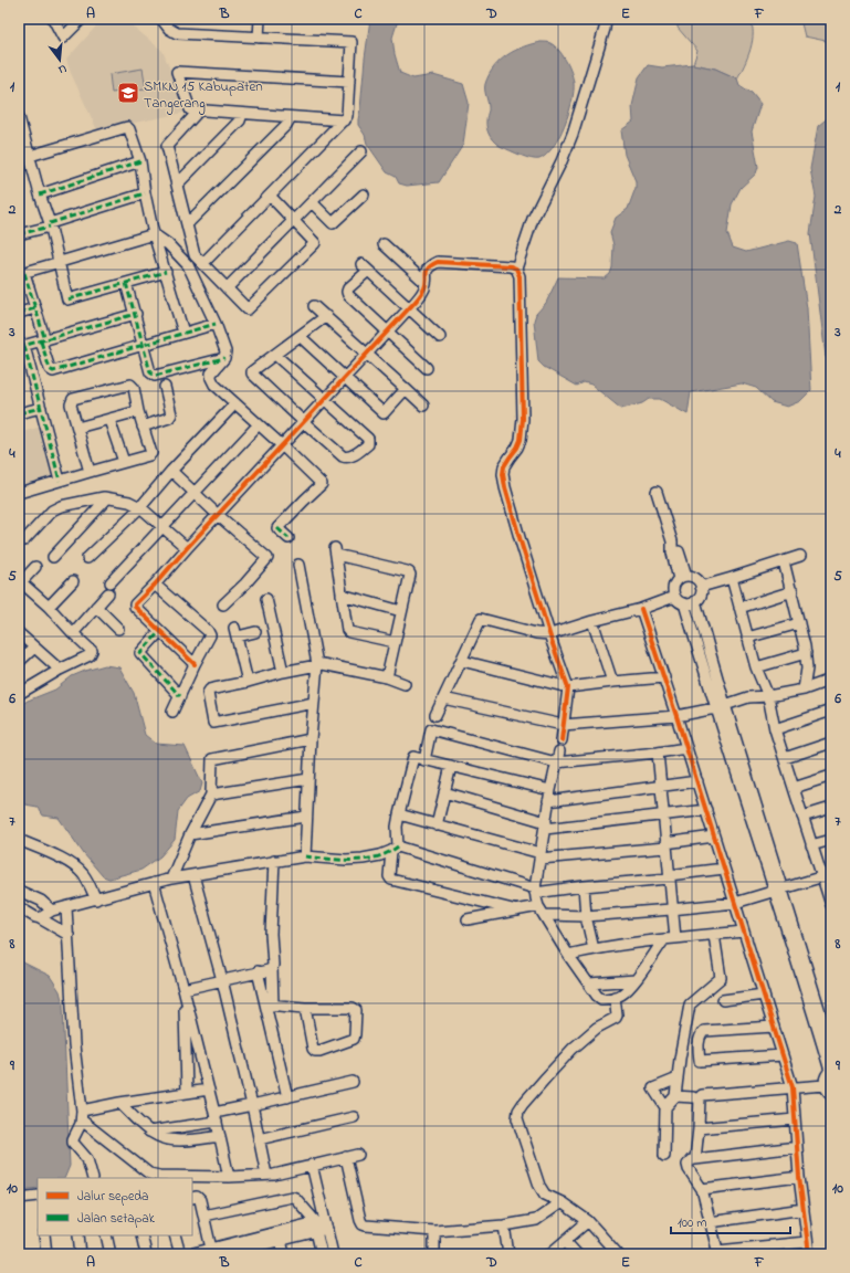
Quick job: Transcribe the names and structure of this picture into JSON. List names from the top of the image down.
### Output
{
  "places": {
    "school or university": ["SMKN 15 Kabupaten Tangerang"]
  },
  "legend": ["Jalur sepeda", "Jalan setapak"],
  "scale_bar": "100 m",
  "north": "bottom",
  "grid": {
    "columns": [
      "A",
      "B",
      "C",
      "D",
      "E",
      "F"
    ],
    "rows": [
      "1",
      "2",
      "3",
      "4",
      "5",
      "6",
      "7",
      "8",
      "9",
      "10"
    ]
  }
}
